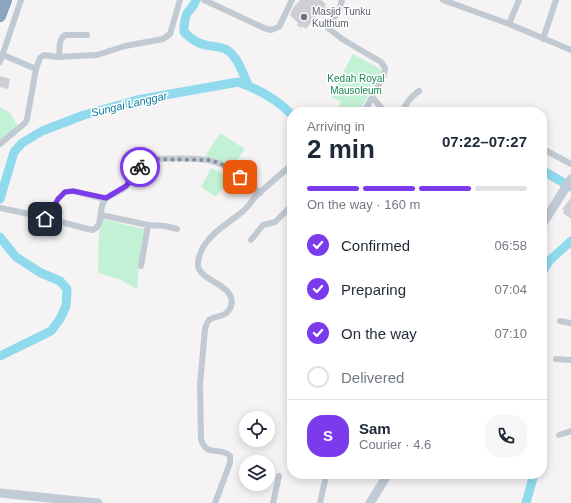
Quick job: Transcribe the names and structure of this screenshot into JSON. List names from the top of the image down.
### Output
{
  "water": ["Sungai Langgar"],
  "parks": ["Kedah Royal Mausoleum"],
  "places": ["Masjid Tunku Kulthum"],
  "page": {
    "heading": ["2 min", "Arriving in", "07:22–07:27"],
    "panel": ["Sam", "Courier · 4.6"],
    "bar": "On the way · 160 m",
    "list": [
      ["Confirmed", "06:58"],
      ["Preparing", "07:04"],
      ["On the way", "07:10"],
      "Delivered"
    ],
    "round": "S"
  }
}
